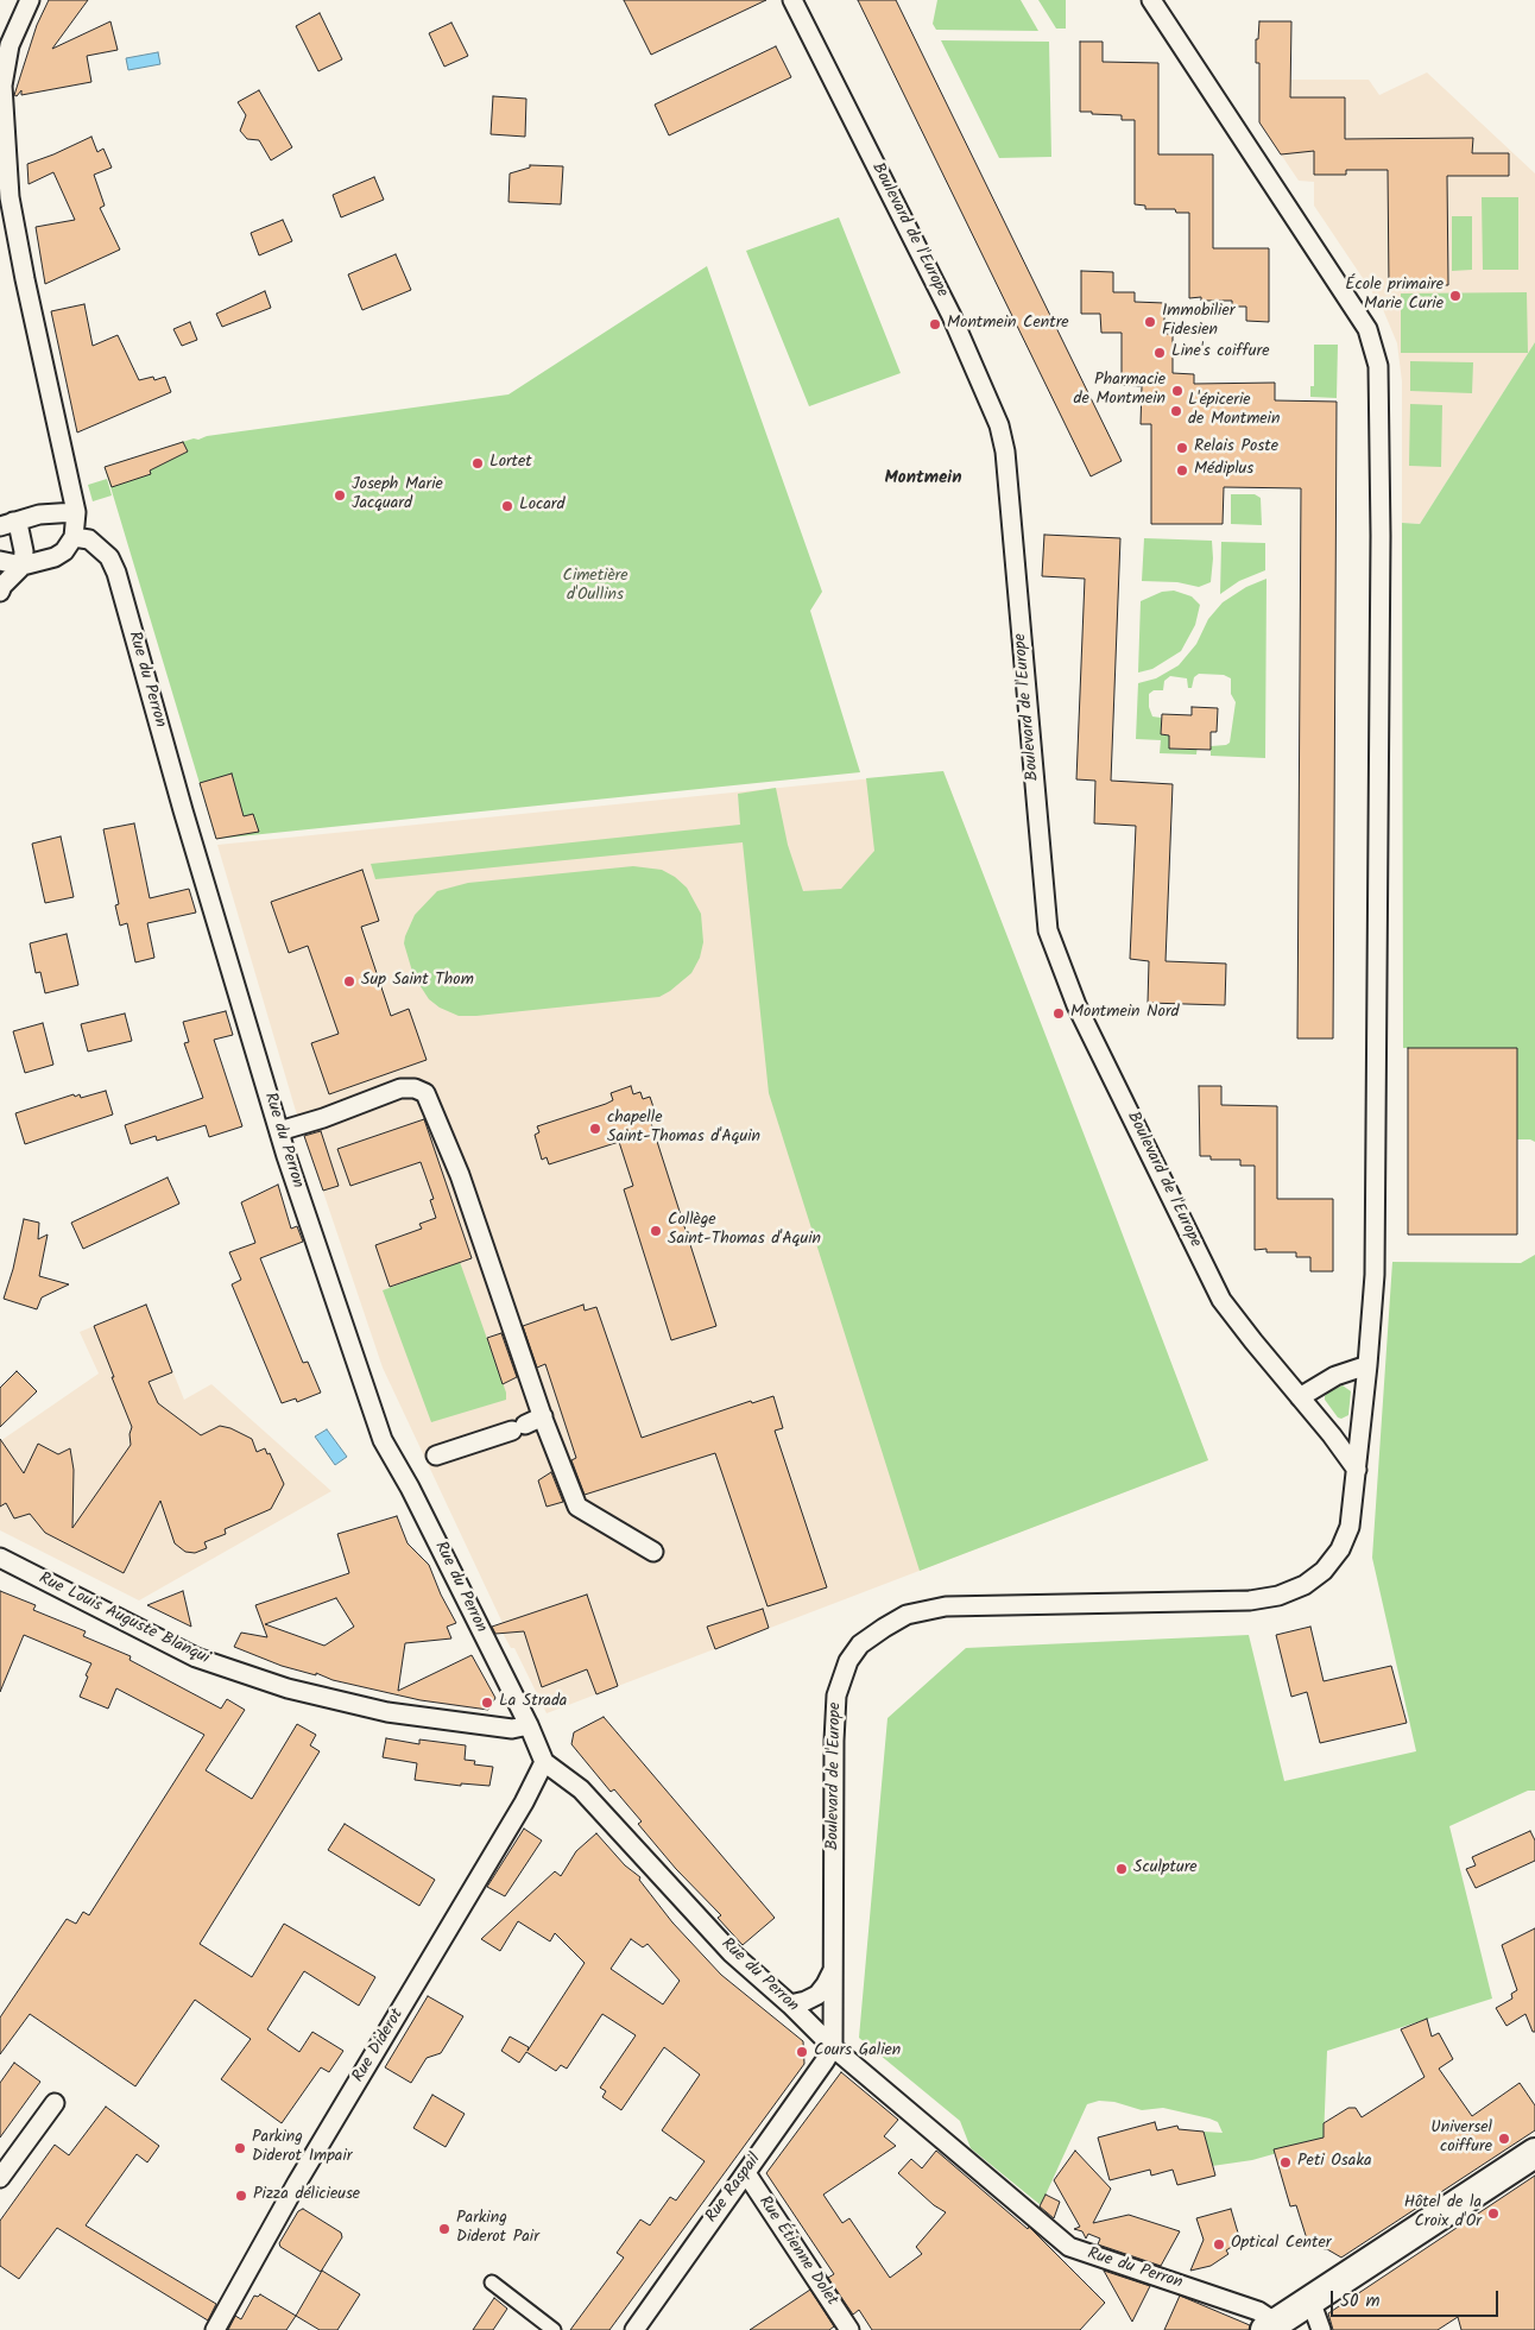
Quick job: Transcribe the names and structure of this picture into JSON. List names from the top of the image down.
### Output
{
  "streets": {
    "street": [
      "Boulevard de l'Europe",
      "Rue du Perron",
      "Rue Louis Auguste Blanqui",
      "Rue Diderot",
      "Rue Raspail",
      "Rue Étienne Dolet"
    ]
  },
  "crossings": [
    ["Boulevard de l'Europe", "Rue du Perron"],
    ["Boulevard de l'Europe", "Rue Raspail"],
    ["Rue du Perron", "Rue Louis Auguste Blanqui"],
    ["Rue du Perron", "Rue Diderot"],
    ["Rue du Perron", "Rue Raspail"],
    ["Rue Raspail", "Rue Étienne Dolet"]
  ],
  "districts": ["Montmein"],
  "parks": ["Cimetière d'Oullins"],
  "places": [
    "École primaire Marie Curie",
    "Immobilier Fidesien",
    "Montmein Centre",
    "Line's coiffure",
    "Pharmacie de Montmein",
    "L'épicerie de Montmein",
    "Relais Poste",
    "Lortet",
    "Médiplus",
    "Joseph Marie Jacquard",
    "Locard",
    "Sup Saint Thom",
    "Montmein Nord",
    "chapelle Saint-Thomas d'Aquin",
    "Collège Saint-Thomas d'Aquin",
    "La Strada",
    "Sculpture",
    "Cours Galien",
    "Universel coiffure",
    "Parking Diderot Impair",
    "Peti Osaka",
    "Pizza délicieuse",
    "Hôtel de la Croix d'Or",
    "Parking Diderot Pair",
    "Optical Center"
  ],
  "scale_bar": "50 m"
}
